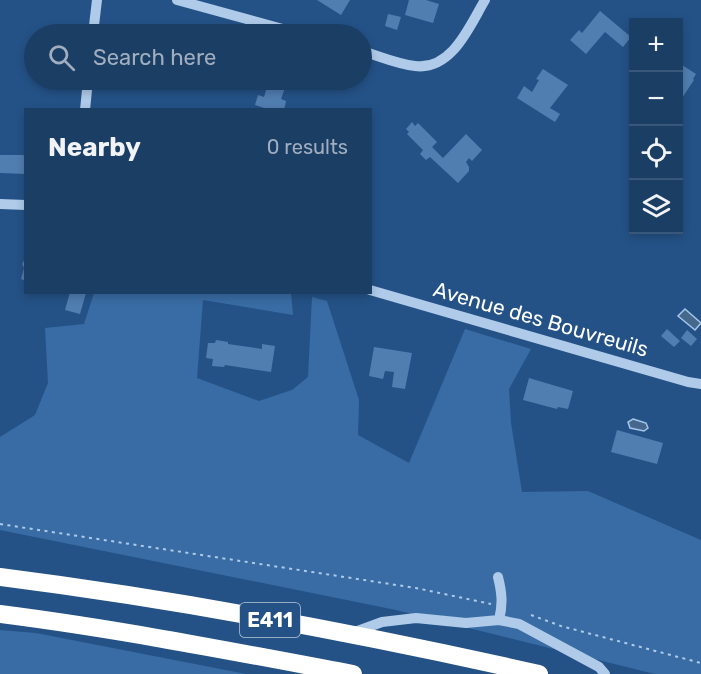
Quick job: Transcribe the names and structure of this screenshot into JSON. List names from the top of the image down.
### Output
{
  "streets": {
    "highway": ["E411"],
    "street": ["Avenue des Bouvreuils"]
  },
  "page": {
    "map_buttons": ["+", "−"],
    "search": "Search here",
    "heading": ["Nearby", "0 results"]
  }
}
